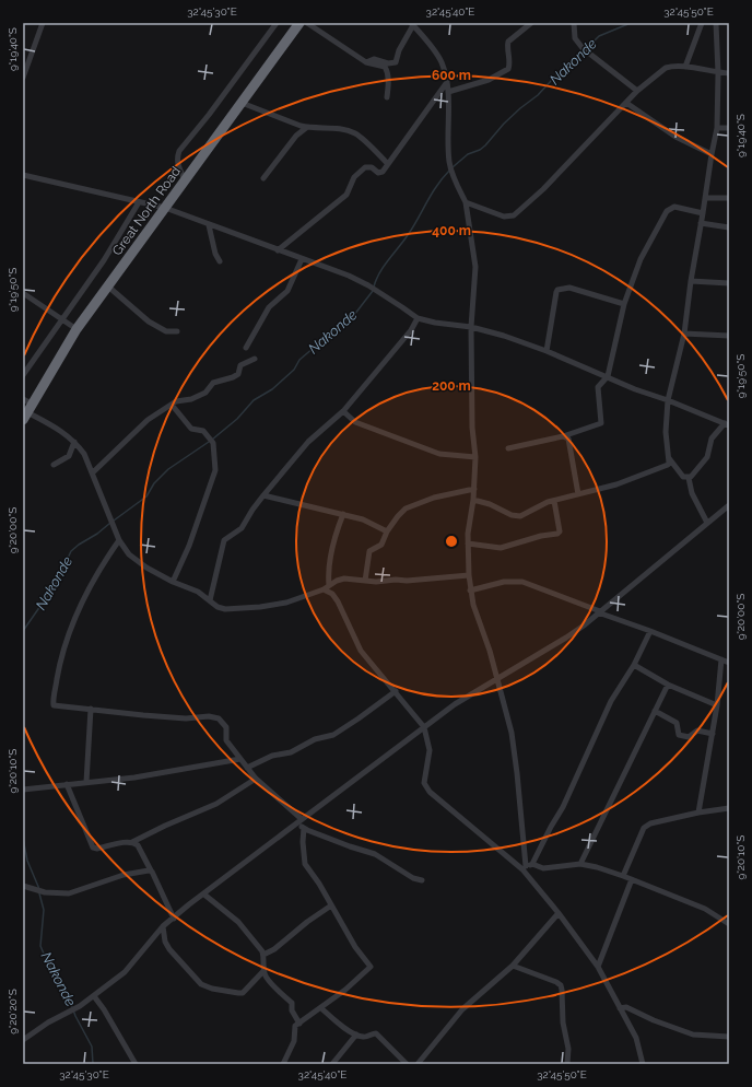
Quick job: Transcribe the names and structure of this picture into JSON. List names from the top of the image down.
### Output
{
  "streets": {
    "highway": ["Great North Road"]
  },
  "water": ["Nakonde"],
  "coordinates": [
    "32°45'30\"E",
    "32°45'40\"E",
    "32°45'50\"E",
    "9°19'40\"S",
    "9°19'50\"S",
    "9°20'00\"S",
    "9°20'10\"S",
    "9°20'20\"S"
  ],
  "rings": ["600 m", "400 m", "200 m"]
}
